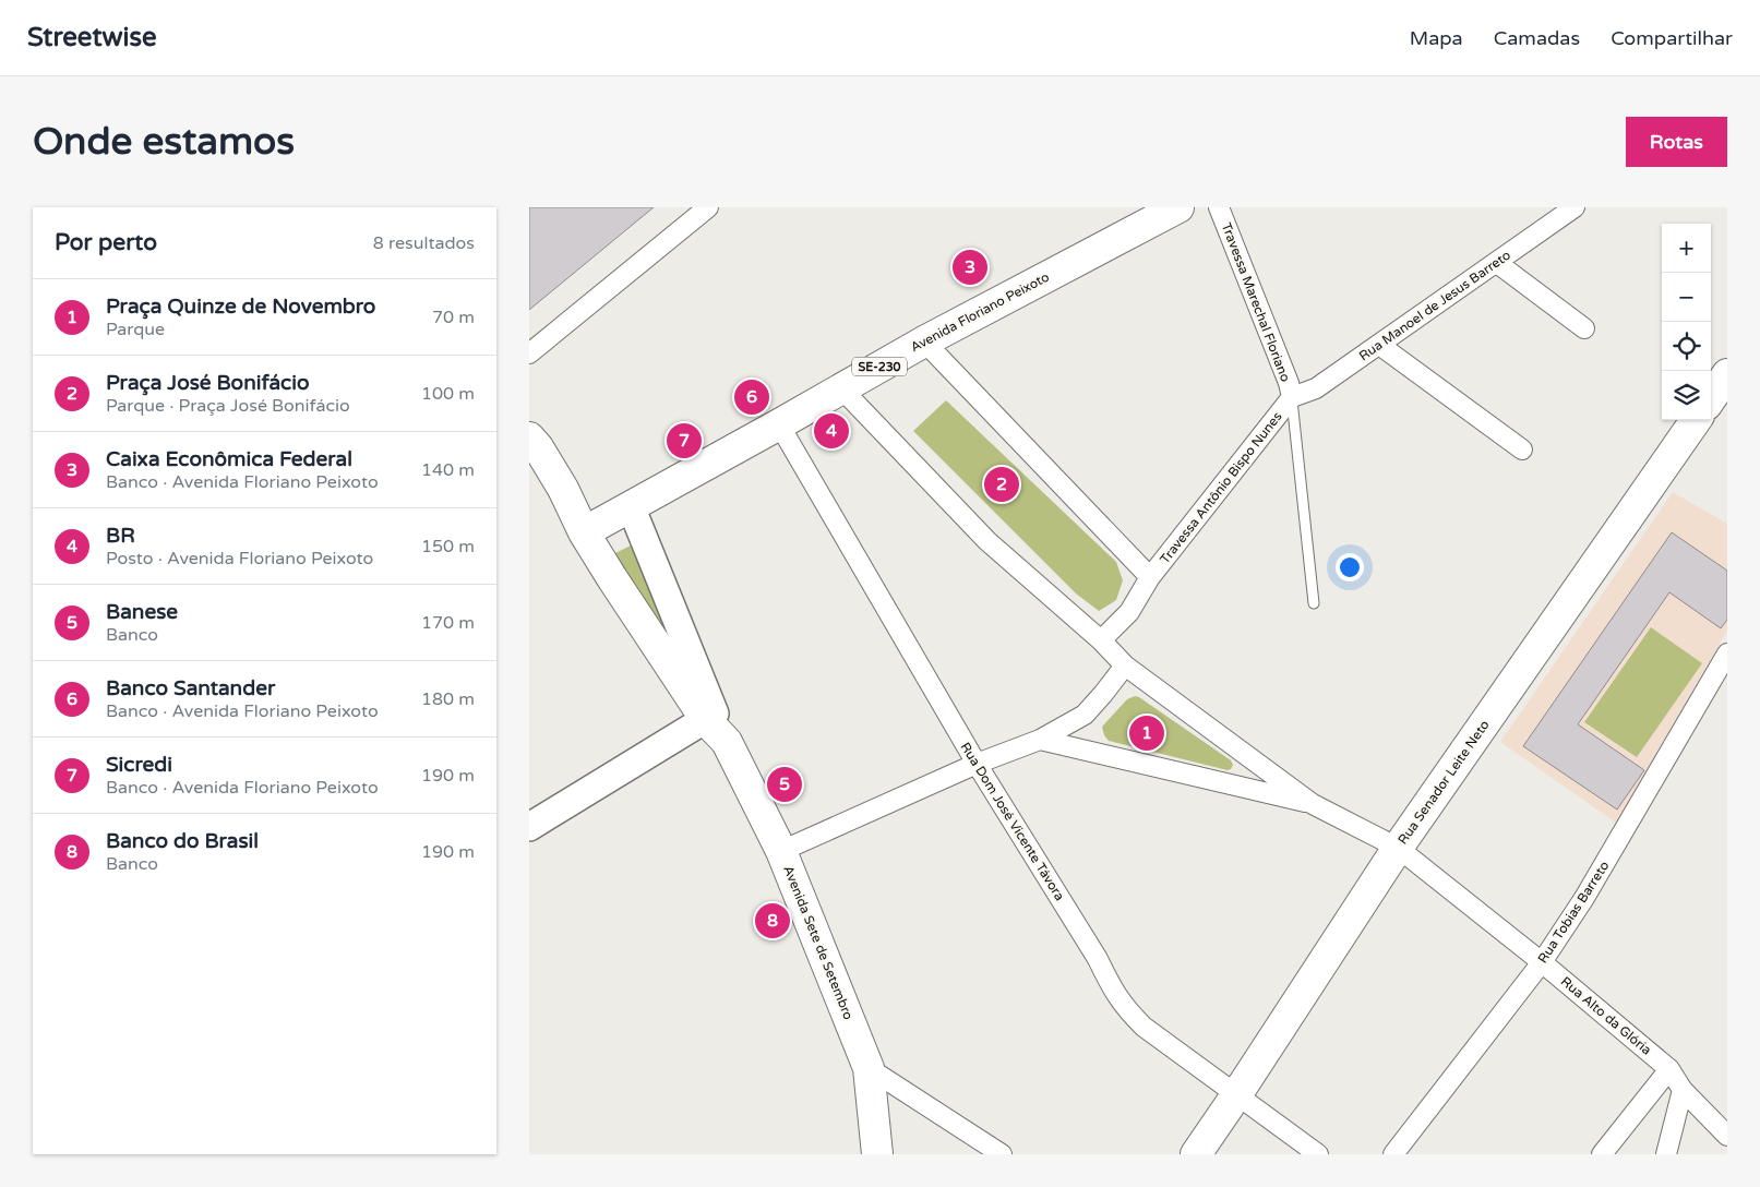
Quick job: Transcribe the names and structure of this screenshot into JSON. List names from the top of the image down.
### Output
{
  "streets": {
    "main road": [
      "Avenida Floriano Peixoto",
      "SE-230",
      "Rua Senador Leite Neto",
      "Avenida Sete de Setembro"
    ],
    "street": [
      "Travessa Marechal Floriano",
      "Rua Manoel de Jesus Barreto",
      "Travessa Antônio Bispo Nunes",
      "Rua Dom José Vicente Távora",
      "Rua Tobias Barreto",
      "Rua Alto da Glória"
    ]
  },
  "crossings": [
    ["Travessa Marechal Floriano", "Rua Manoel de Jesus Barreto"],
    ["Travessa Marechal Floriano", "Travessa Antônio Bispo Nunes"],
    ["Rua Manoel de Jesus Barreto", "Travessa Antônio Bispo Nunes"],
    ["Avenida Floriano Peixoto", "Rua Dom José Vicente Távora"],
    ["Avenida Floriano Peixoto", "Avenida Sete de Setembro"],
    ["Rua Senador Leite Neto", "Rua Dom José Vicente Távora"],
    ["Rua Senador Leite Neto", "Rua Alto da Glória"],
    ["Rua Tobias Barreto", "Rua Alto da Glória"]
  ],
  "page": {
    "header": "Streetwise",
    "nav": ["Mapa", "Camadas", "Compartilhar"],
    "buttons": "Rotas",
    "title": "Onde estamos",
    "heading": ["Por perto", "8 resultados"],
    "map_buttons": ["+", "−"],
    "pins": [
      "3",
      "6",
      "4",
      "7",
      "2",
      "1",
      "5",
      "8"
    ],
    "list": [
      {
        "mark": "1",
        "name": "Praça Quinze de Novembro",
        "note": "Parque",
        "value": "70 m"
      },
      {
        "mark": "2",
        "name": "Praça José Bonifácio",
        "note": "Parque · Praça José Bonifácio",
        "value": "100 m"
      },
      {
        "mark": "3",
        "name": "Caixa Econômica Federal",
        "note": "Banco · Avenida Floriano Peixoto",
        "value": "140 m"
      },
      {
        "mark": "4",
        "name": "BR",
        "note": "Posto · Avenida Floriano Peixoto",
        "value": "150 m"
      },
      {
        "mark": "5",
        "name": "Banese",
        "note": "Banco",
        "value": "170 m"
      },
      {
        "mark": "6",
        "name": "Banco Santander",
        "note": "Banco · Avenida Floriano Peixoto",
        "value": "180 m"
      },
      {
        "mark": "7",
        "name": "Sicredi",
        "note": "Banco · Avenida Floriano Peixoto",
        "value": "190 m"
      },
      {
        "mark": "8",
        "name": "Banco do Brasil",
        "note": "Banco",
        "value": "190 m"
      }
    ]
  }
}
